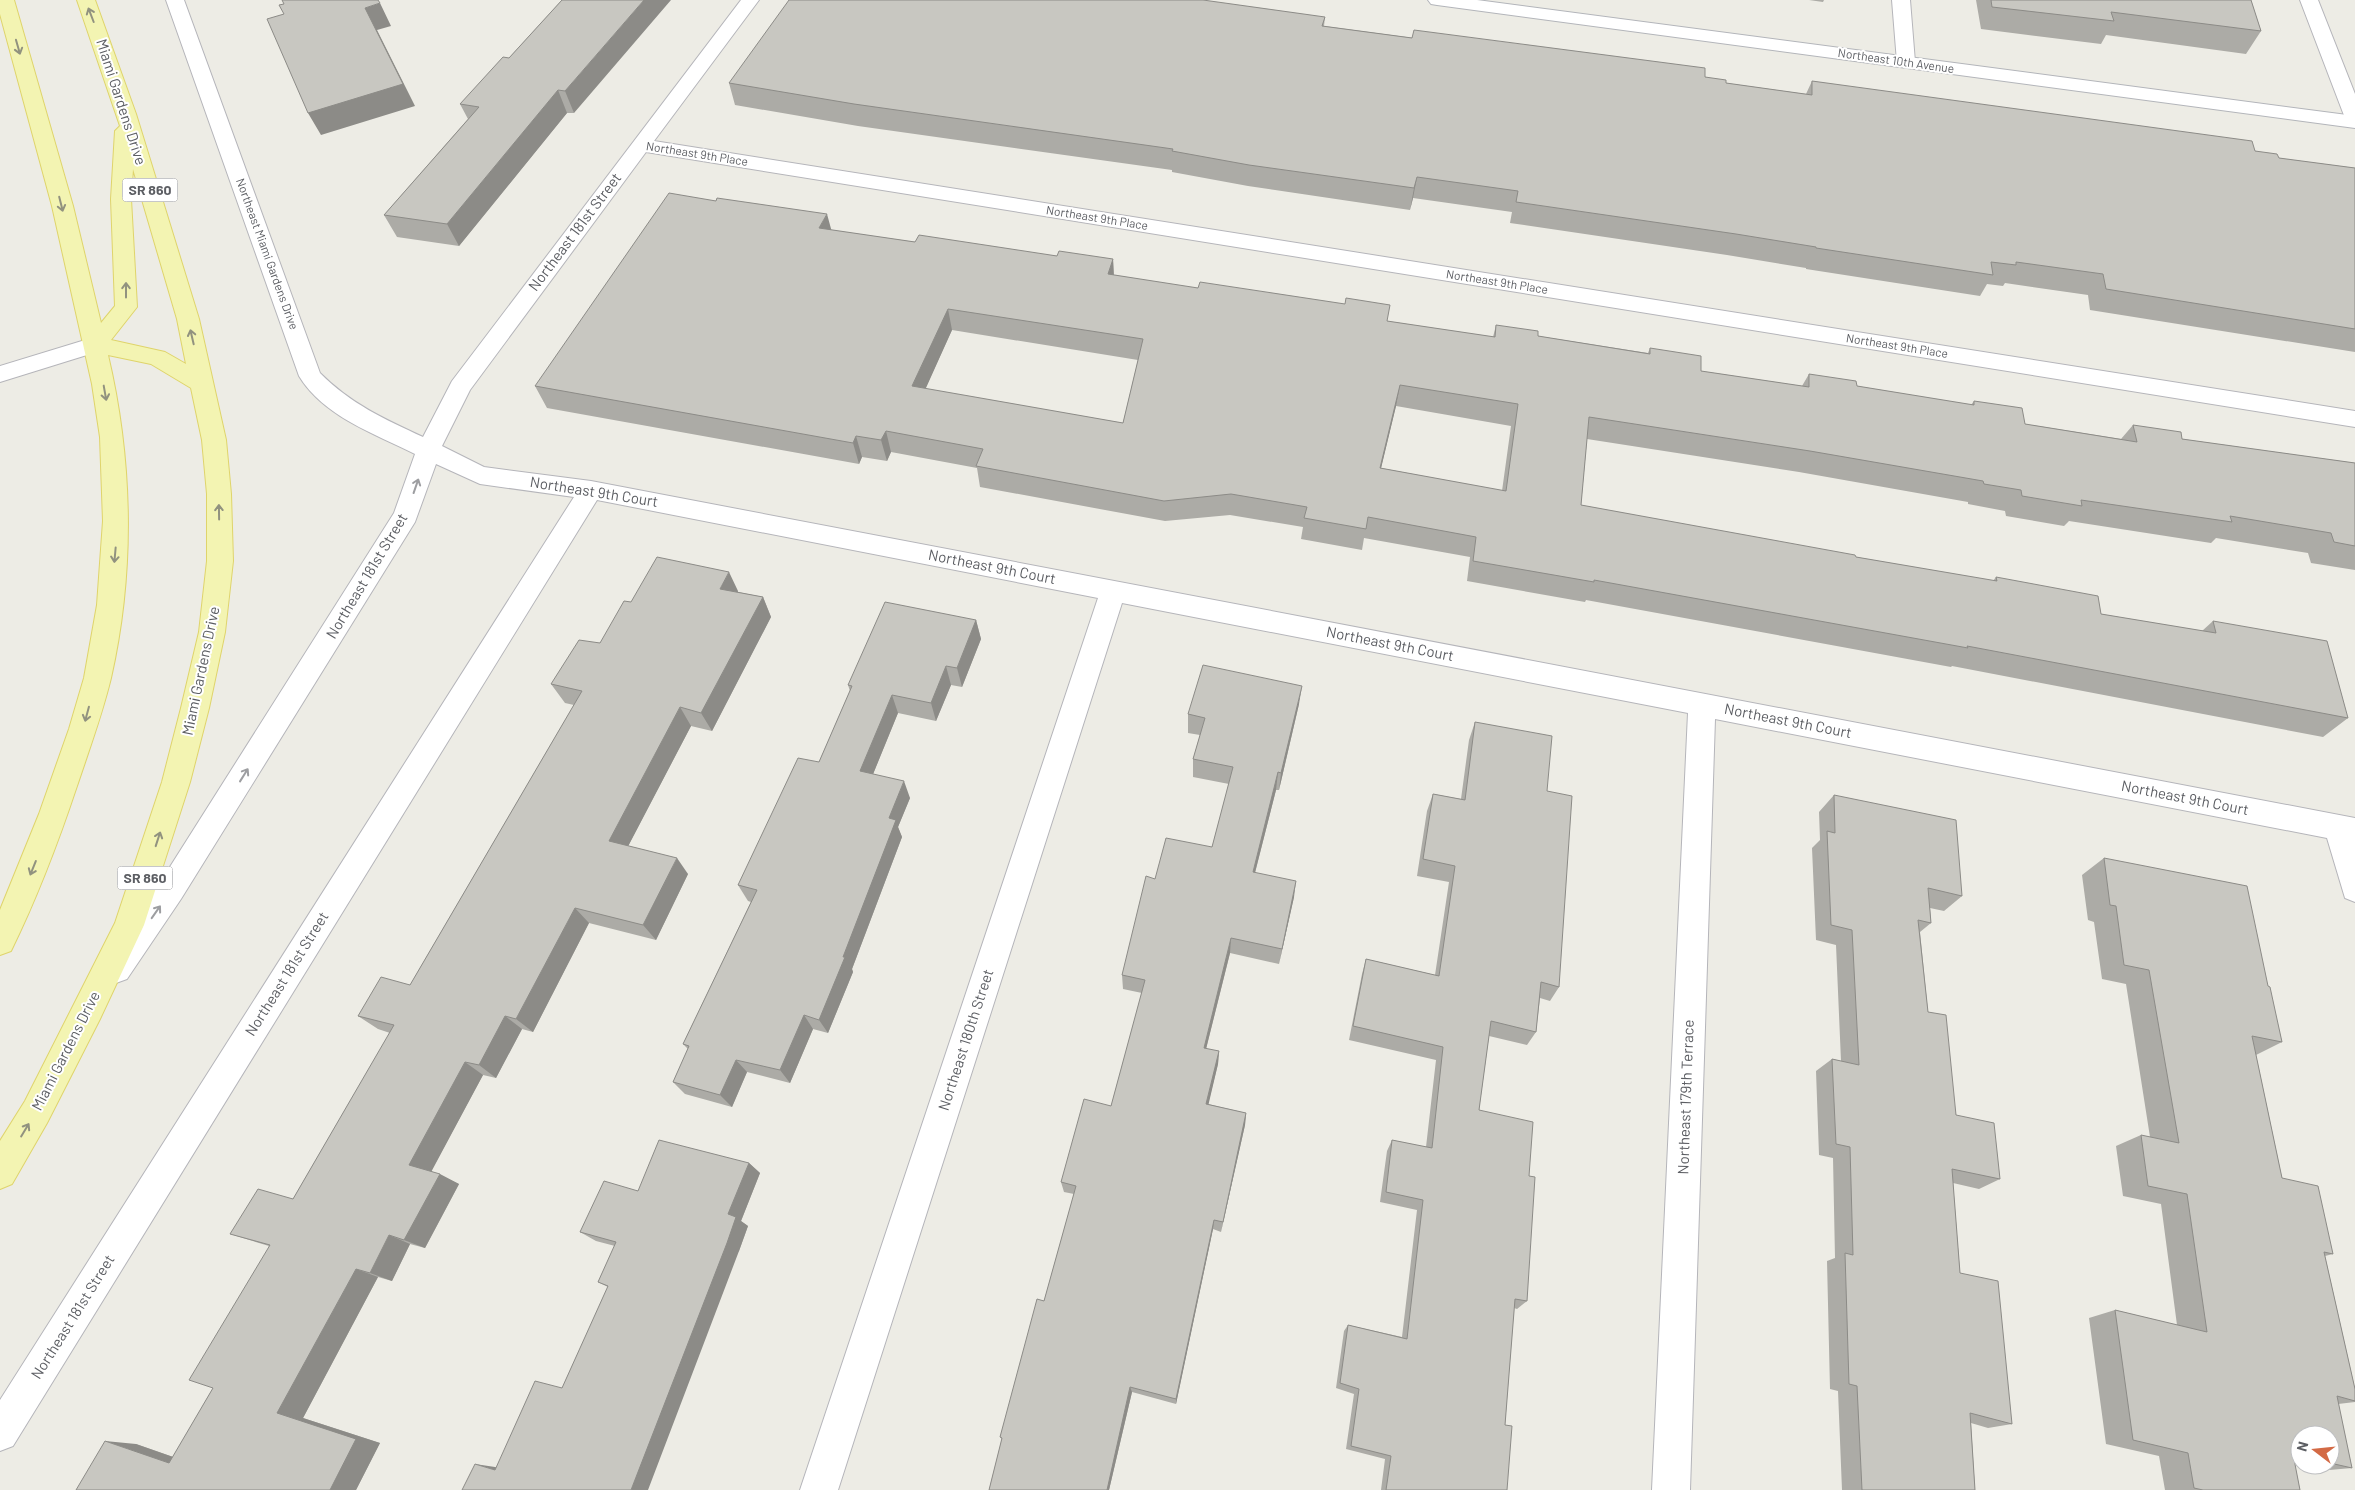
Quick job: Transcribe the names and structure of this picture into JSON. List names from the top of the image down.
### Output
{
  "streets": {
    "main road": ["Miami Gardens Drive", "SR 860"],
    "street": [
      "Northeast 10th Avenue",
      "Northeast 9th Place",
      "Northeast 181st Street",
      "Northeast Miami Gardens Drive",
      "Northeast 9th Court",
      "Northeast 180th Street",
      "Northeast 179th Terrace"
    ]
  },
  "crossings": [
    ["Miami Gardens Drive", "Northeast 181st Street"],
    ["Northeast 9th Place", "Northeast 181st Street"],
    ["Northeast 181st Street", "Northeast Miami Gardens Drive"],
    ["Northeast 181st Street", "Northeast 9th Court"],
    ["Northeast Miami Gardens Drive", "Northeast 9th Court"],
    ["Northeast 9th Court", "Northeast 180th Street"],
    ["Northeast 9th Court", "Northeast 179th Terrace"]
  ],
  "north": "left"
}
